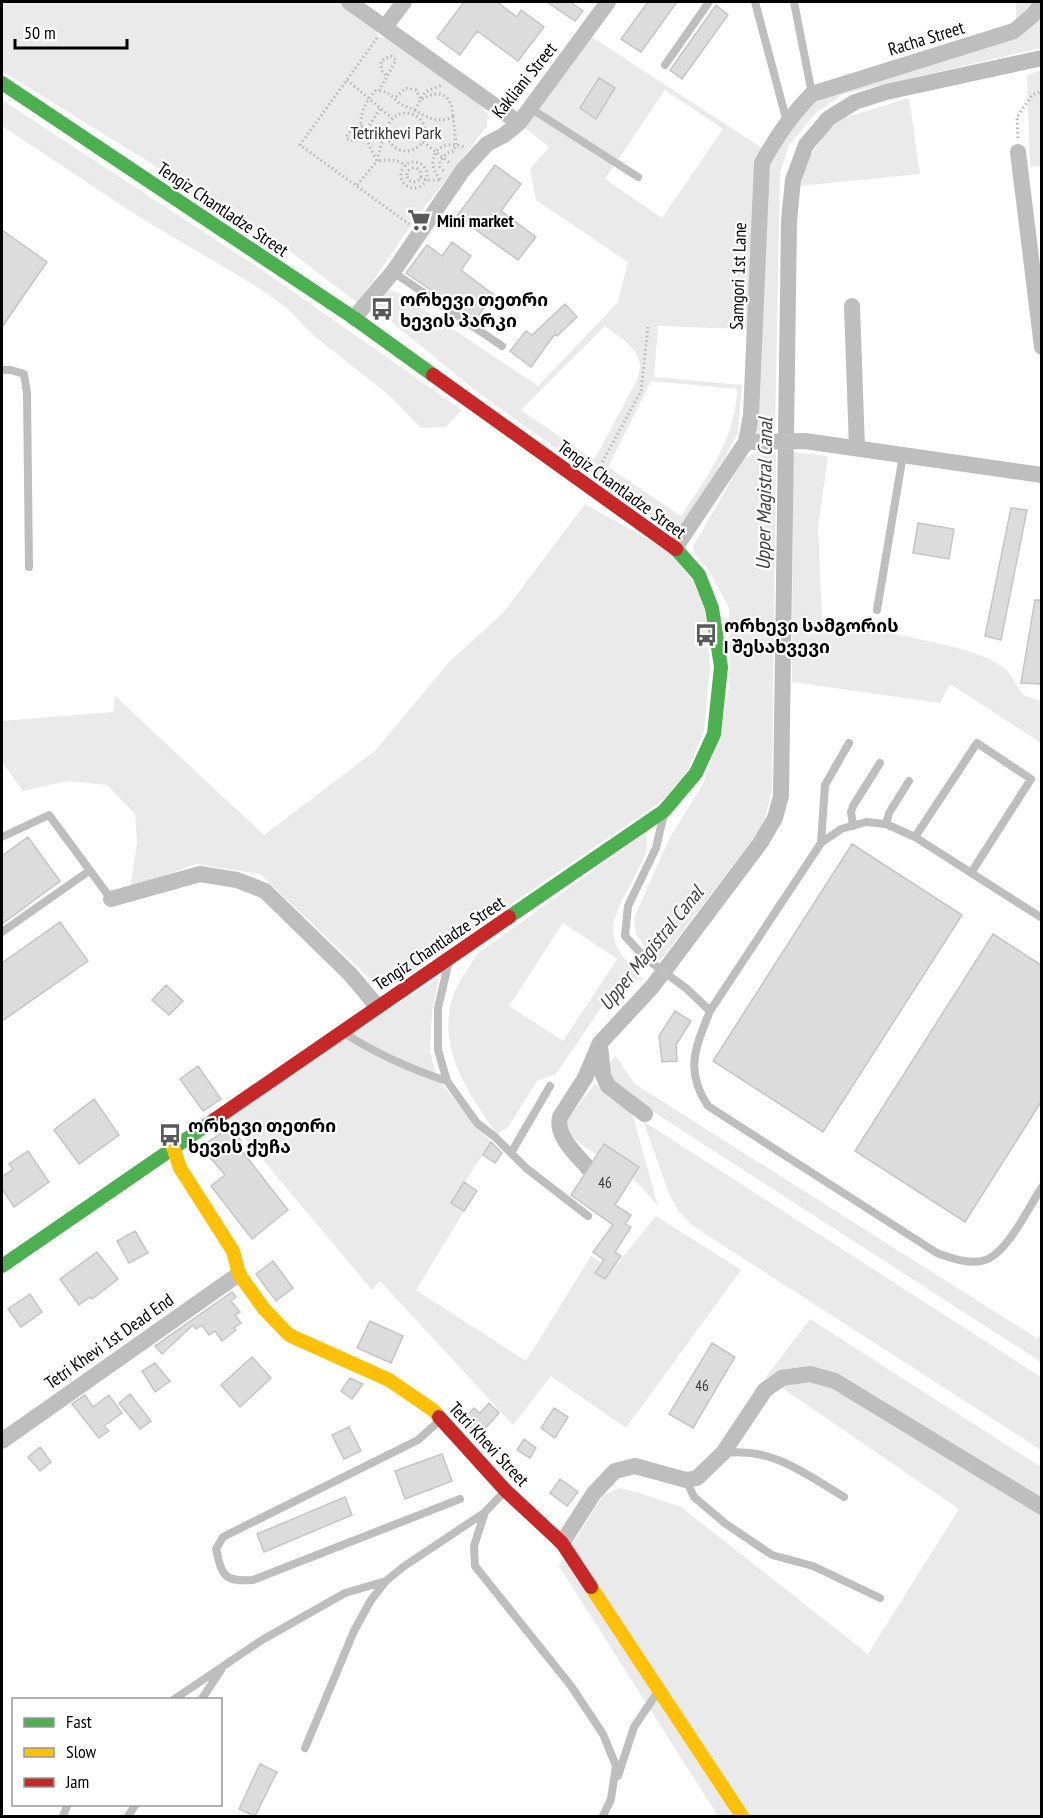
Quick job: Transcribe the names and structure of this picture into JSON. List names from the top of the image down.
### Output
{
  "streets": {
    "street": [
      "Racha Street",
      "Kakliani Street",
      "Tengiz Chantladze Street",
      "Samgori 1st Lane",
      "Tetri Khevi 1st Dead End",
      "Tetri Khevi Street"
    ]
  },
  "crossings": [
    ["Racha Street", "Samgori 1st Lane"],
    ["Kakliani Street", "Tengiz Chantladze Street"],
    ["Tengiz Chantladze Street", "Samgori 1st Lane"],
    ["Tengiz Chantladze Street", "Tetri Khevi Street"],
    ["Tetri Khevi 1st Dead End", "Tetri Khevi Street"]
  ],
  "water": ["Upper Magistral Canal"],
  "parks": ["Tetrikhevi Park"],
  "places": {
    "supermarket": ["Mini market"],
    "bus stop": ["ორხევი თეთრი ხევის პარკი", "ორხევი სამგორის I შესახვევი", "ორხევი თეთრი ხევის ქუჩა"]
  },
  "house_numbers": ["46", "46"],
  "legend": ["Fast", "Slow", "Jam"],
  "scale_bar": "50 m"
}
